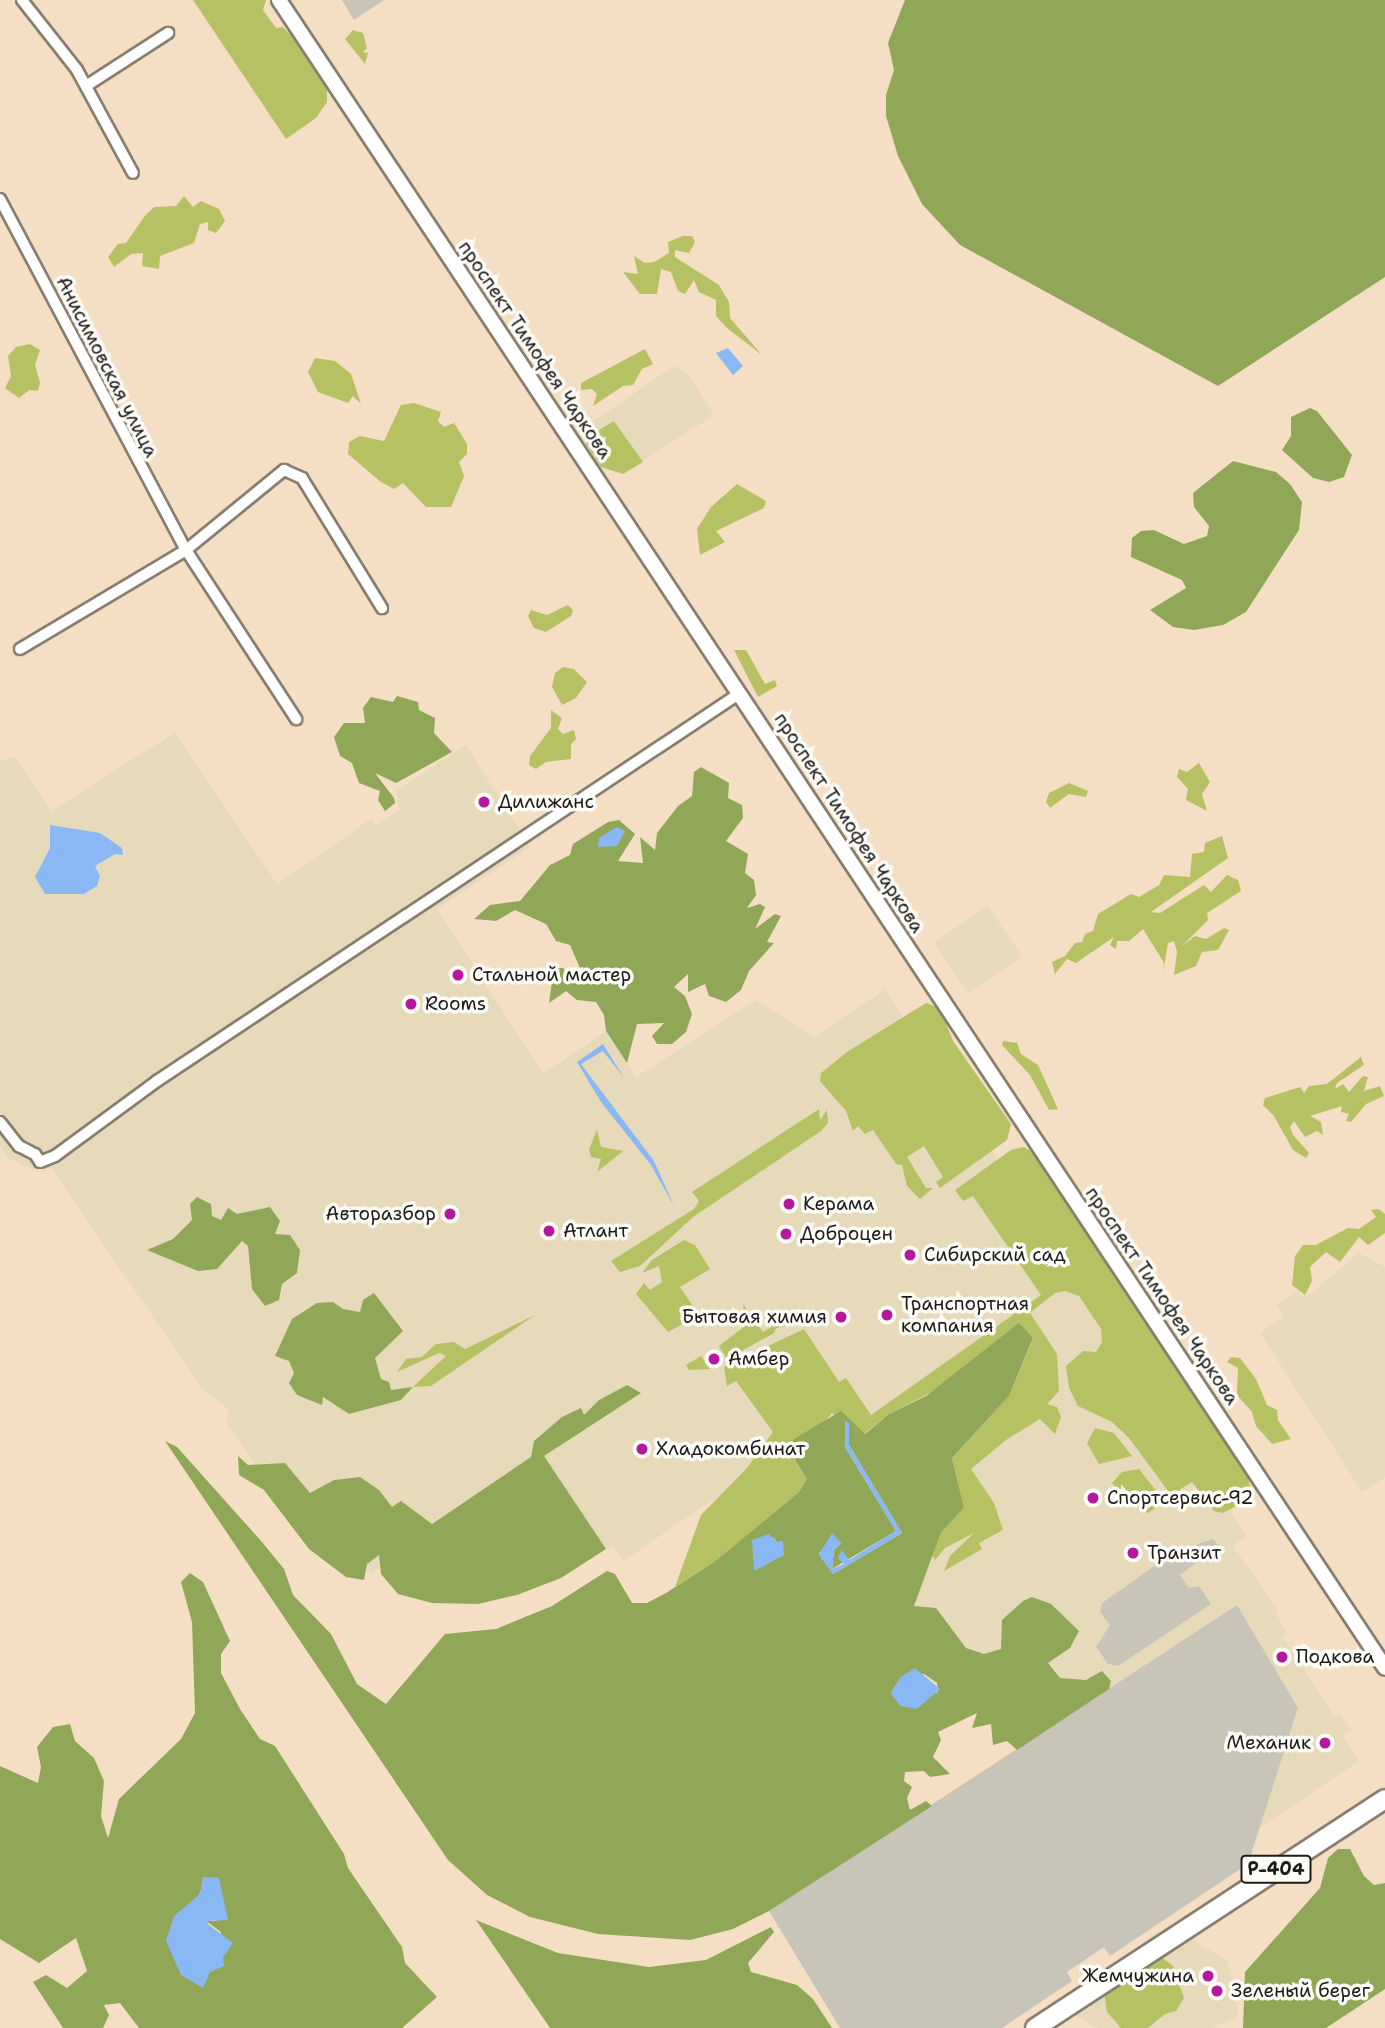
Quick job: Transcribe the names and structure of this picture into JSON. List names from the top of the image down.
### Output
{
  "streets": {
    "highway": ["Р-404"],
    "main road": ["проспект Тимофея Чаркова"],
    "street": ["Анисимовская улица"]
  },
  "places": [
    "Дилижанс",
    "Стальной мастер",
    "Rooms",
    "Керама",
    "Авторазбор",
    "Атлант",
    "Доброцен",
    "Сибирский сад",
    "Транспортная компания",
    "Бытовая химия",
    "Амбер",
    "Хладокомбинат",
    "Спортсервис-92",
    "Транзит",
    "Подкова",
    "Механик",
    "Жемчужина",
    "Зеленый берег"
  ]
}
